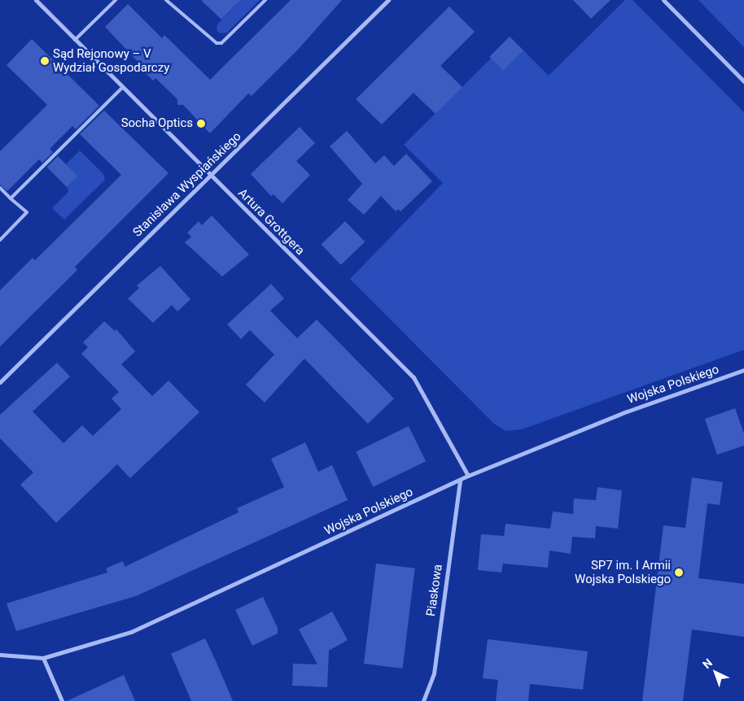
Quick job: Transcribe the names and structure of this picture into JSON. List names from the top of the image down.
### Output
{
  "streets": {
    "street": [
      "Stanisława Wyspiańskiego",
      "Artura Grottgera",
      "Wojska Polskiego",
      "Piaskowa"
    ]
  },
  "crossings": [
    ["Stanisława Wyspiańskiego", "Artura Grottgera"],
    ["Artura Grottgera", "Wojska Polskiego"],
    ["Wojska Polskiego", "Piaskowa"]
  ],
  "places": ["Sąd Rejonowy – V Wydział Gospodarczy", "Socha Optics", "SP7 im. I Armii Wojska Polskiego"],
  "north": "top left"
}
